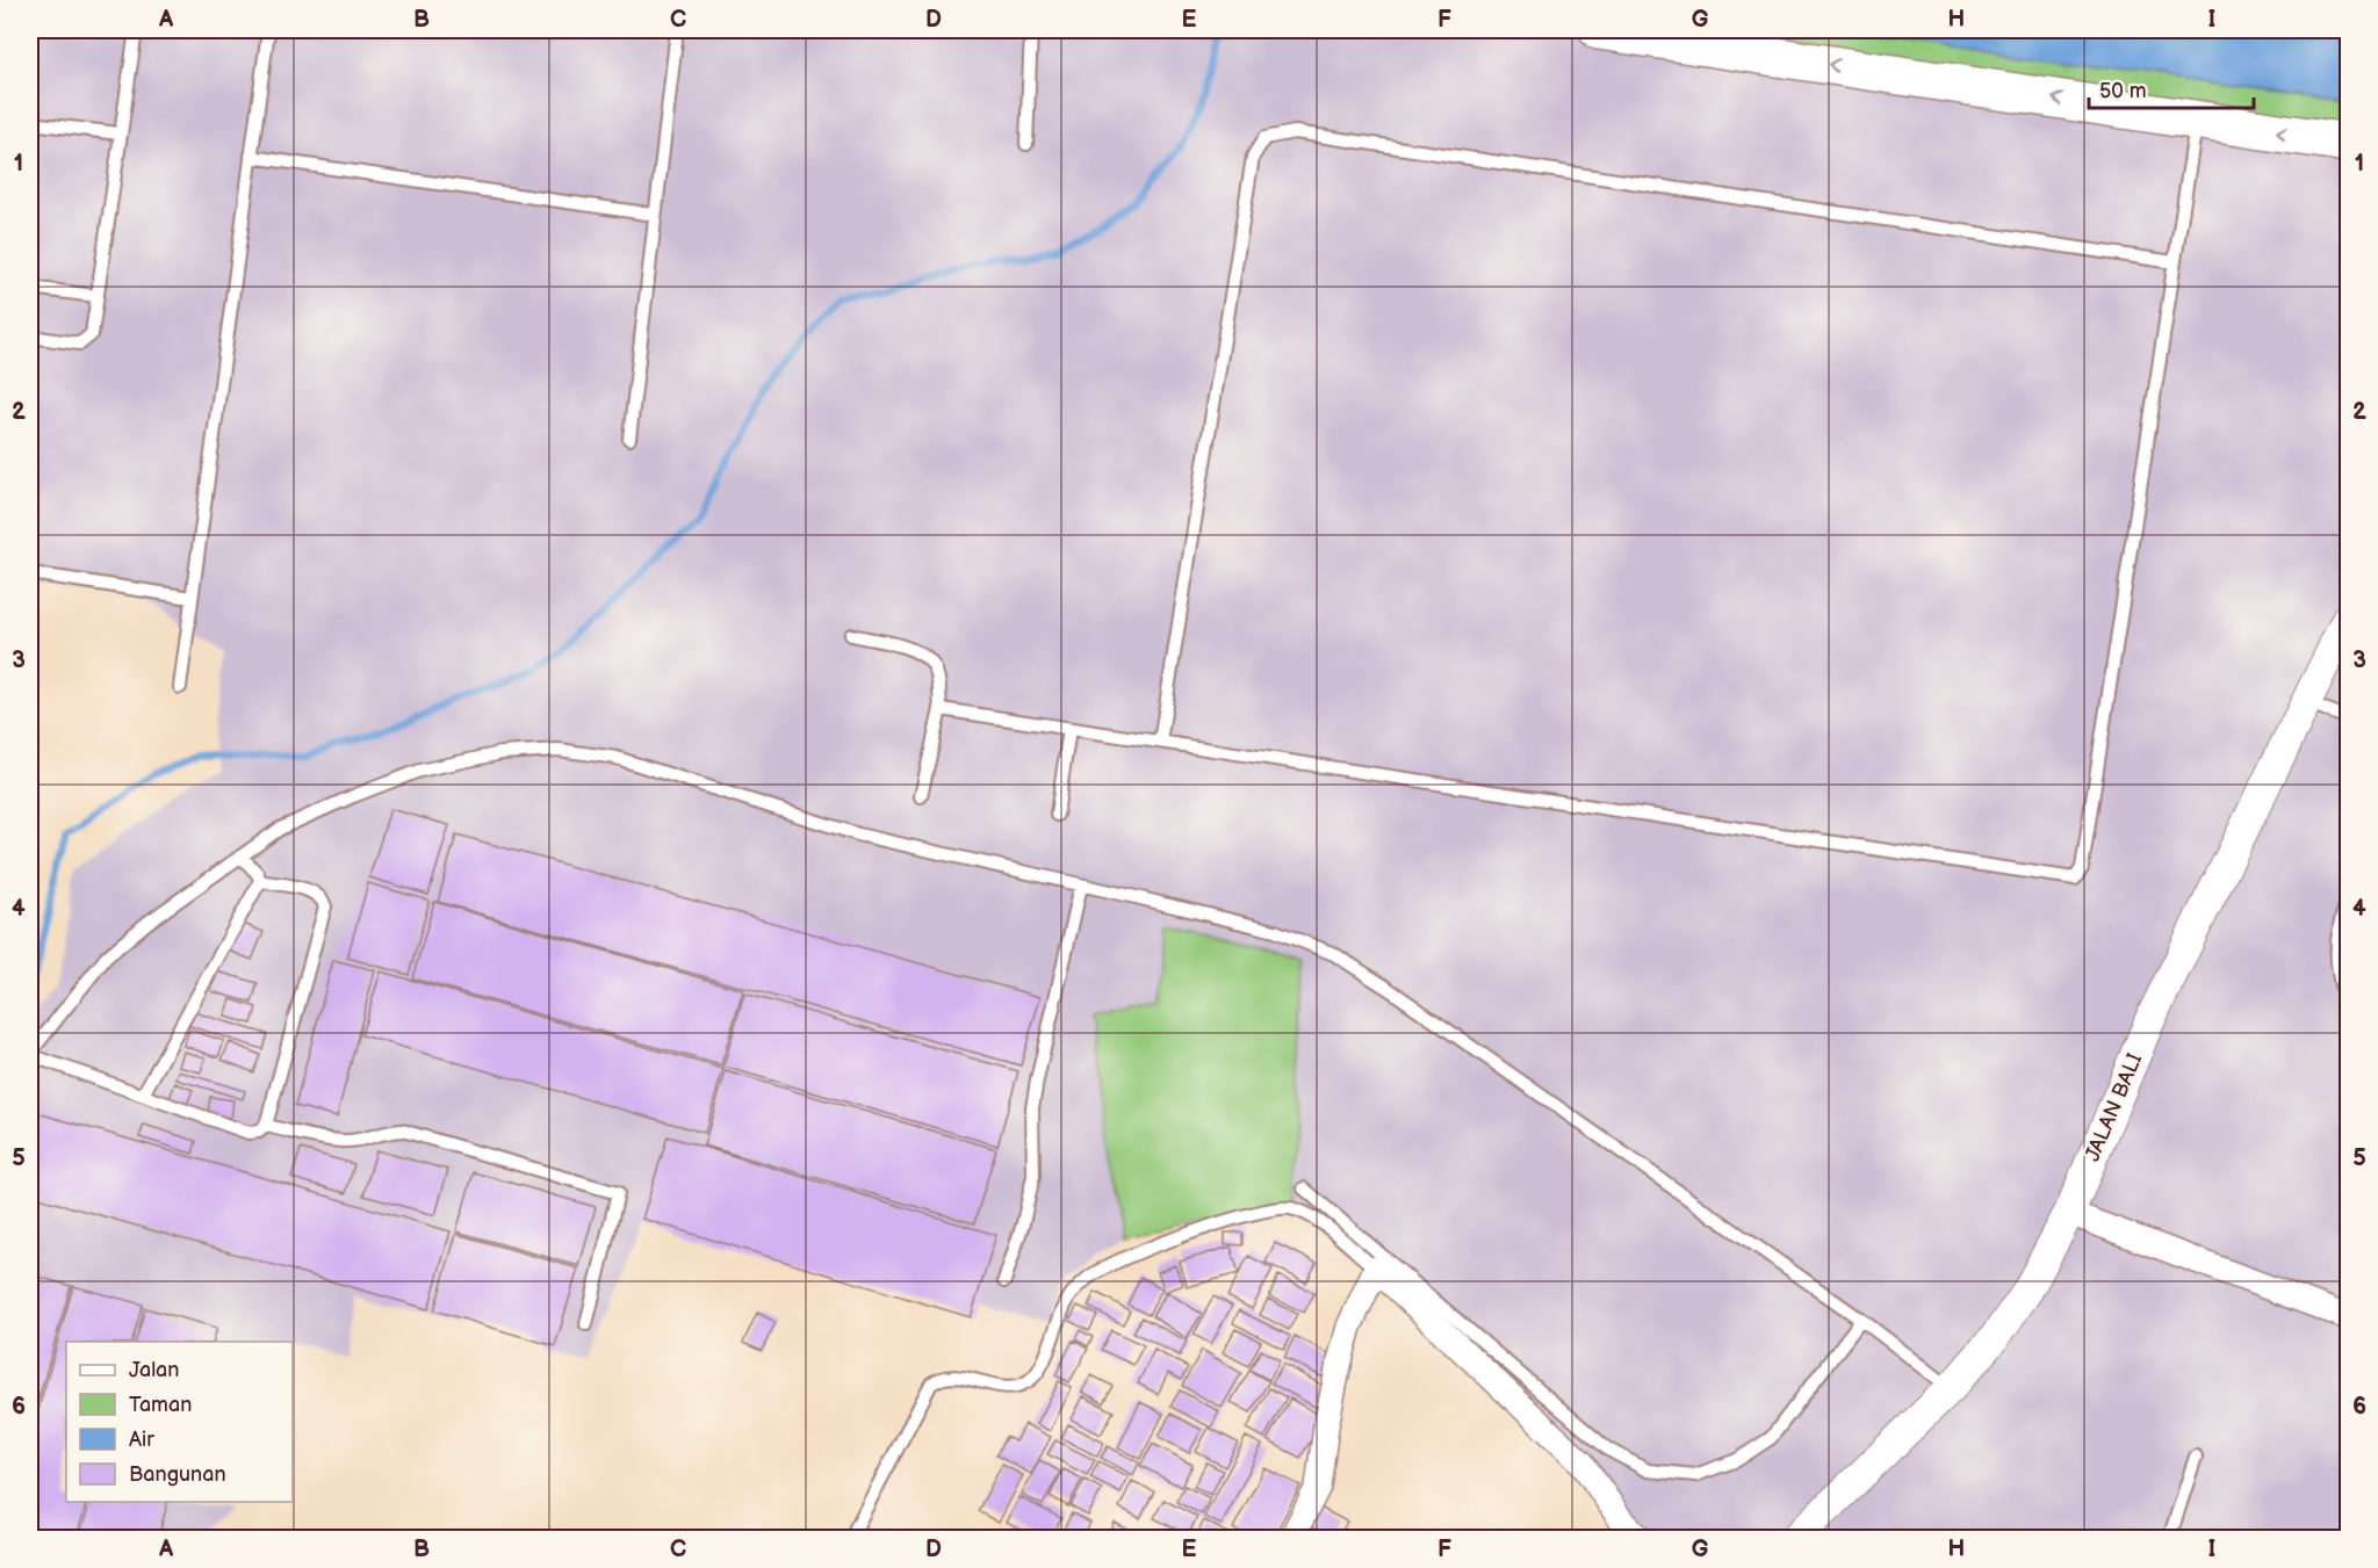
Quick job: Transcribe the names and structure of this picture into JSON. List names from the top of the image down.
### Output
{
  "streets": {
    "street": ["JALAN BALI"]
  },
  "legend": [
    "Jalan",
    "Taman",
    "Air",
    "Bangunan"
  ],
  "scale_bar": "50 m",
  "grid": {
    "columns": [
      "A",
      "B",
      "C",
      "D",
      "E",
      "F",
      "G",
      "H",
      "I"
    ],
    "rows": [
      "1",
      "2",
      "3",
      "4",
      "5",
      "6"
    ]
  }
}
